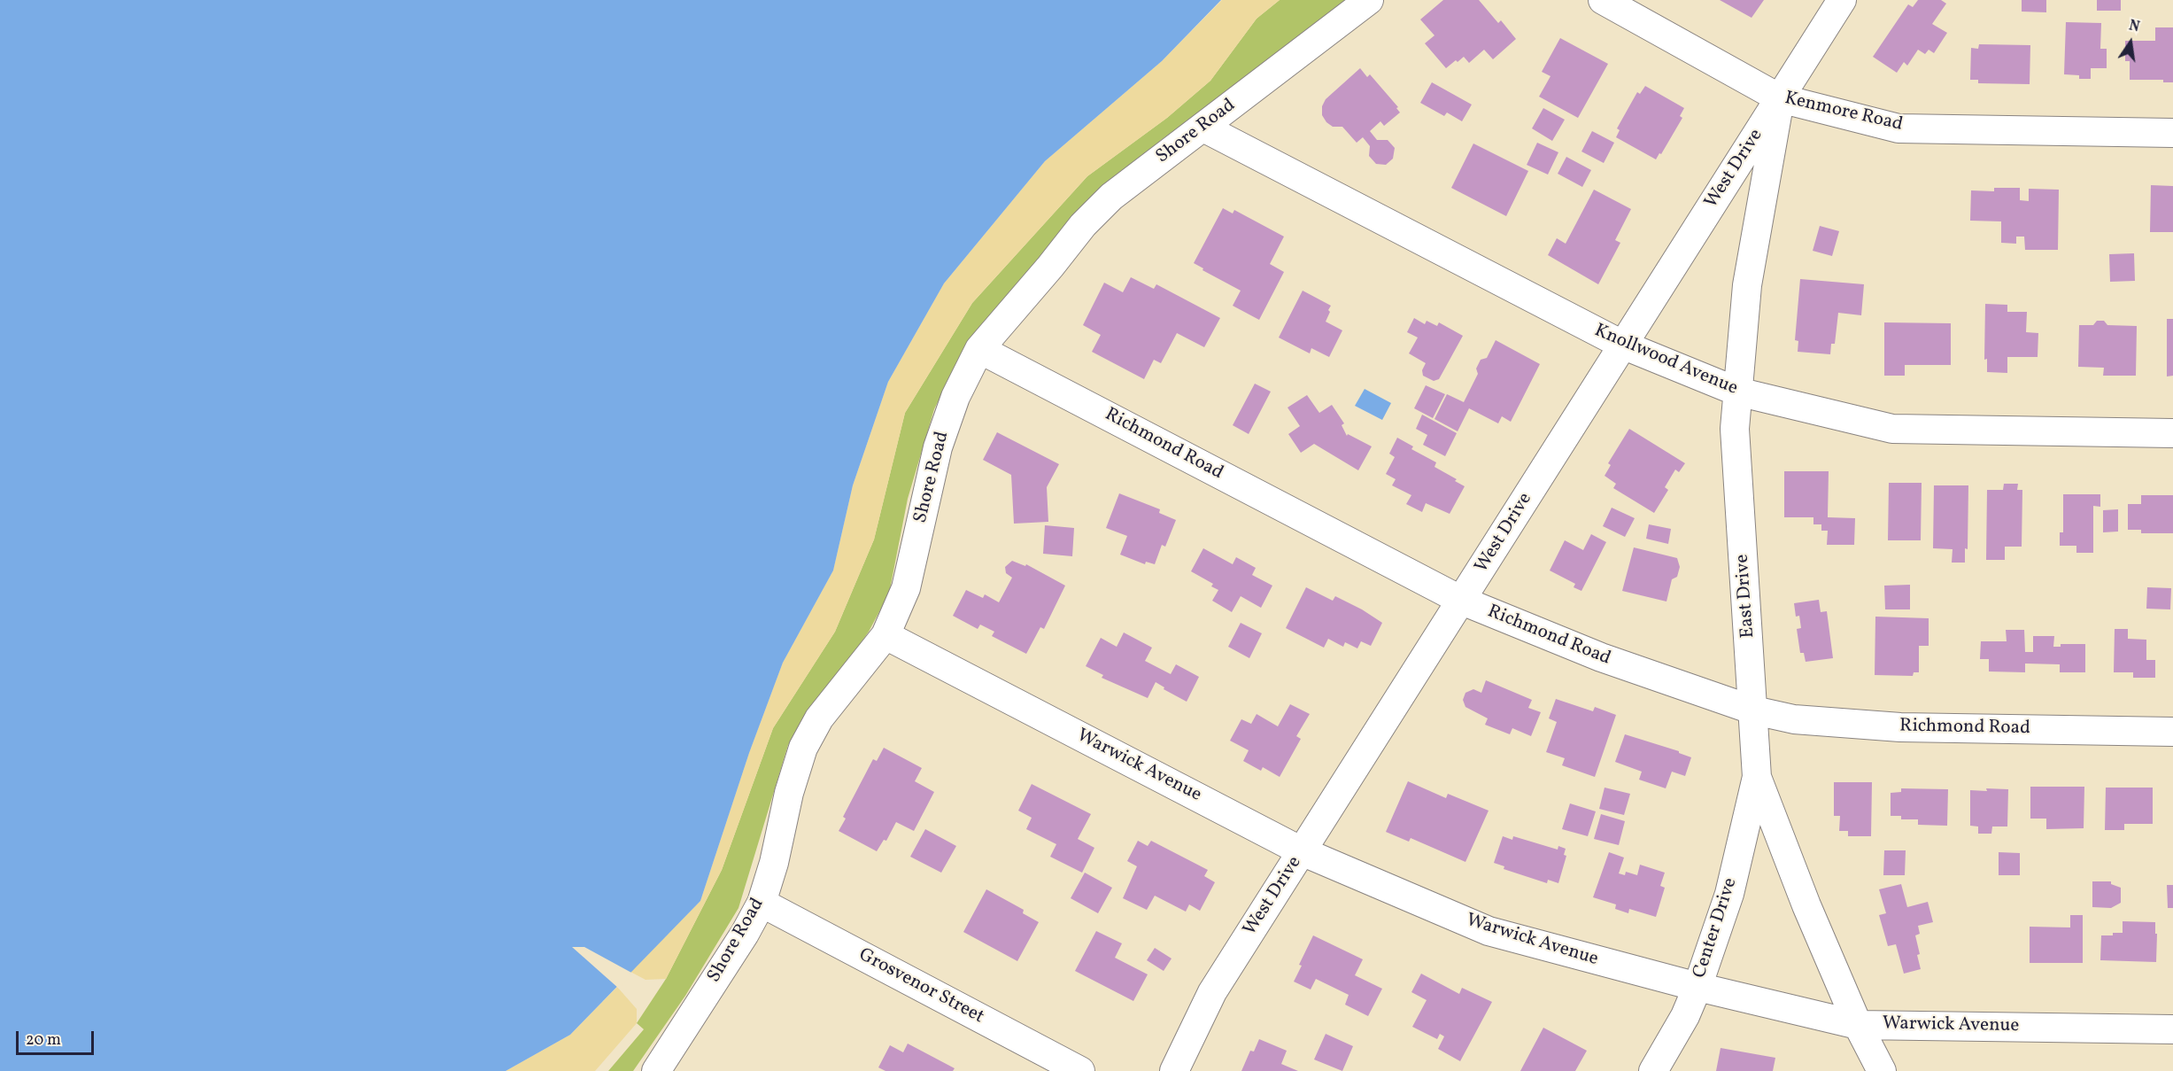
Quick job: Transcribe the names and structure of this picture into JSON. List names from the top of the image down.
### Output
{
  "streets": {
    "street": [
      "Kenmore Road",
      "Shore Road",
      "West Drive",
      "Knollwood Avenue",
      "Richmond Road",
      "East Drive",
      "Warwick Avenue",
      "Center Drive",
      "Grosvenor Street"
    ]
  },
  "crossings": [
    ["Kenmore Road", "West Drive"],
    ["Kenmore Road", "East Drive"],
    ["Shore Road", "Knollwood Avenue"],
    ["Shore Road", "Richmond Road"],
    ["Shore Road", "Warwick Avenue"],
    ["Shore Road", "Grosvenor Street"],
    ["West Drive", "Knollwood Avenue"],
    ["West Drive", "Richmond Road"],
    ["West Drive", "East Drive"],
    ["West Drive", "Warwick Avenue"],
    ["Knollwood Avenue", "East Drive"],
    ["Richmond Road", "East Drive"],
    ["East Drive", "Warwick Avenue"],
    ["East Drive", "Center Drive"],
    ["Warwick Avenue", "Center Drive"]
  ],
  "scale_bar": "20 m",
  "north": "top"
}
